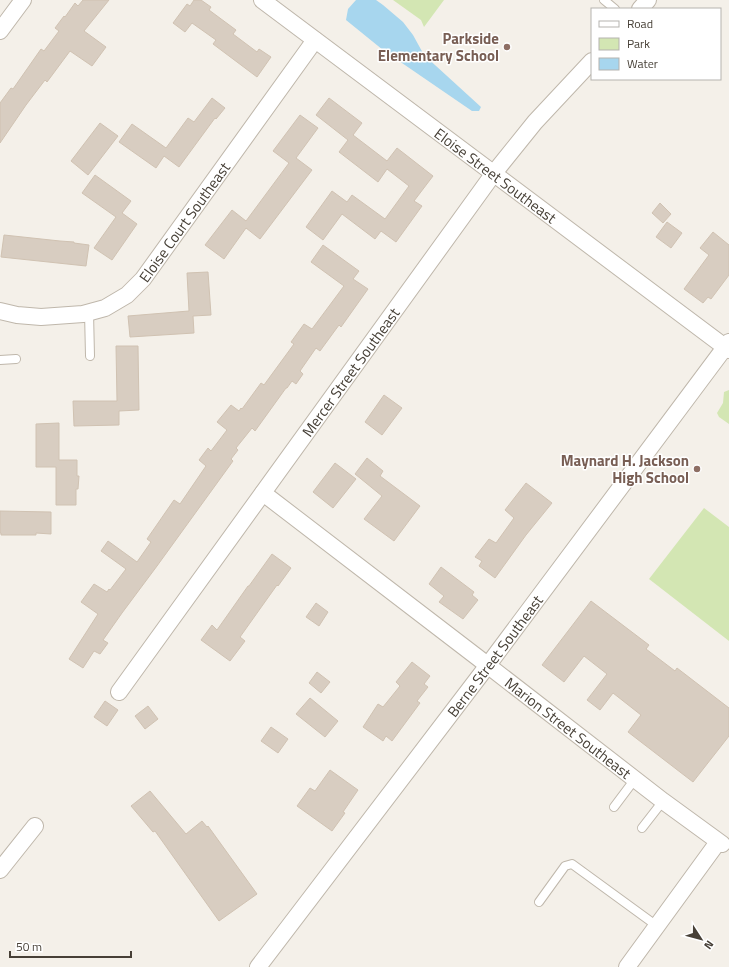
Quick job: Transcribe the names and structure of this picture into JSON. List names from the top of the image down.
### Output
{
  "streets": {
    "street": [
      "Eloise Street Southeast",
      "Eloise Court Southeast",
      "Mercer Street Southeast",
      "Berne Street Southeast",
      "Marion Street Southeast"
    ]
  },
  "crossings": [
    ["Eloise Street Southeast", "Eloise Court Southeast"],
    ["Eloise Street Southeast", "Mercer Street Southeast"],
    ["Eloise Street Southeast", "Berne Street Southeast"],
    ["Mercer Street Southeast", "Marion Street Southeast"],
    ["Berne Street Southeast", "Marion Street Southeast"]
  ],
  "places": ["Parkside Elementary School", "Maynard H. Jackson High School"],
  "legend": ["Road", "Park", "Water"],
  "scale_bar": "50 m",
  "north": "bottom right"
}
